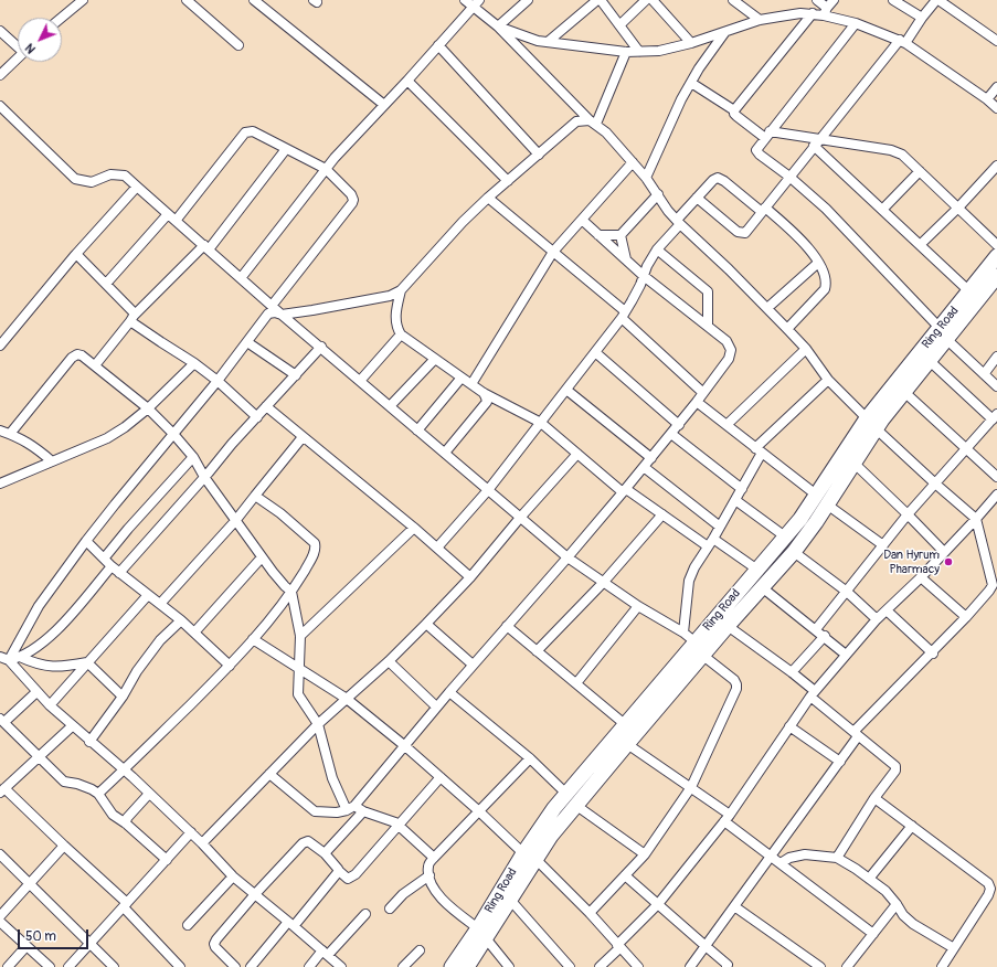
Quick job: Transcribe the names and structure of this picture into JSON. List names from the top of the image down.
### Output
{
  "streets": {
    "main road": ["Ring Road"]
  },
  "places": ["Dan Hyrum Pharmacy"],
  "scale_bar": "50 m",
  "north": "bottom left"
}
